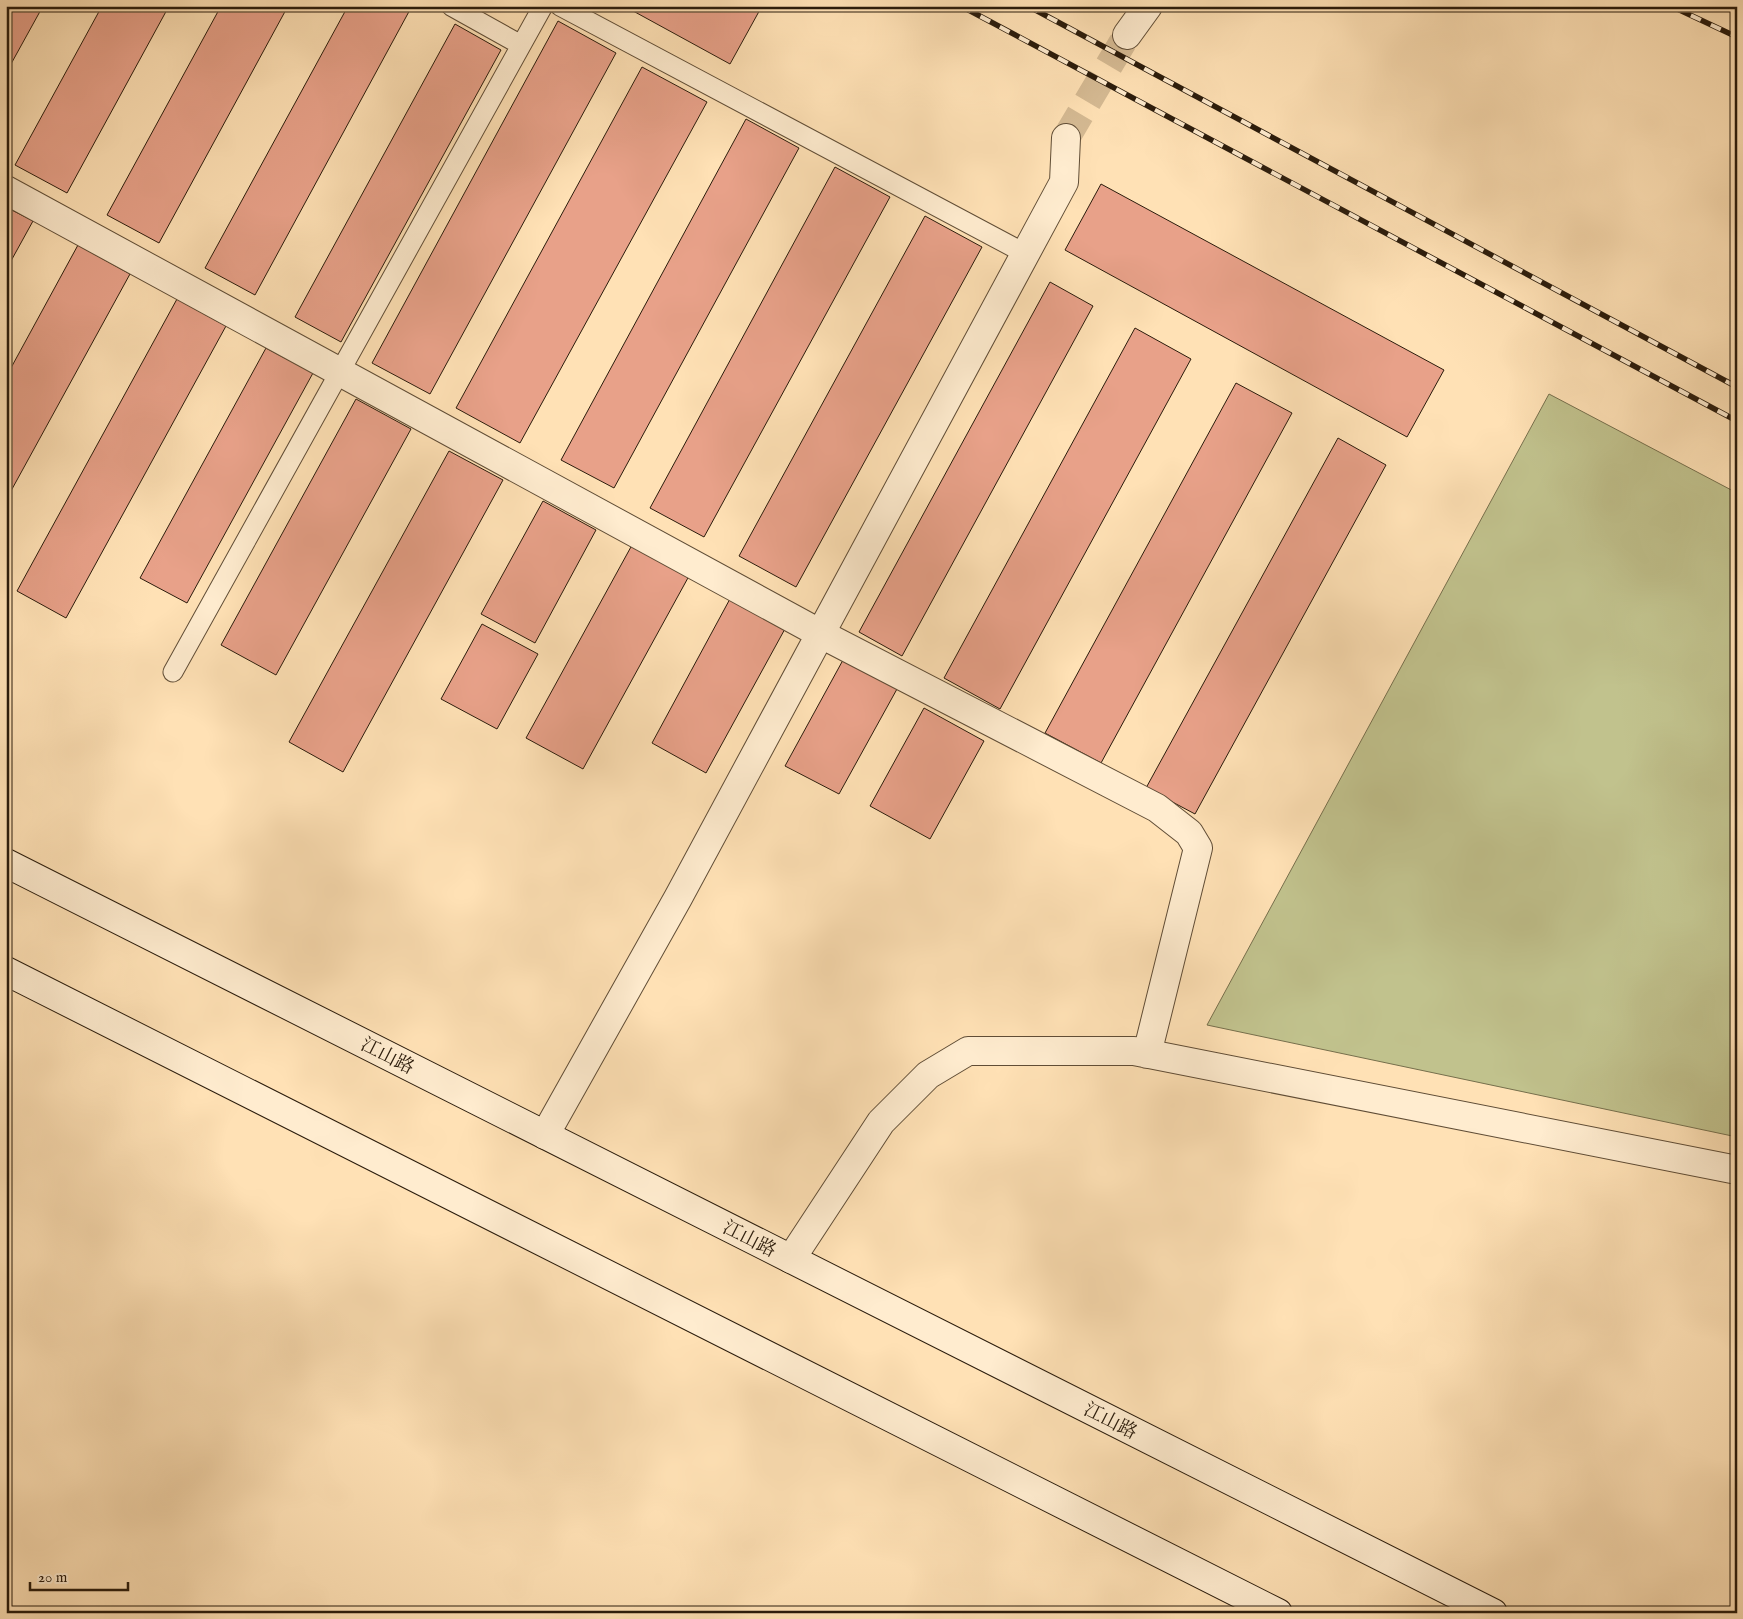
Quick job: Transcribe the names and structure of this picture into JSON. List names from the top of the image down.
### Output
{
  "streets": {
    "street": ["江山路"]
  },
  "scale_bar": "20 m"
}
